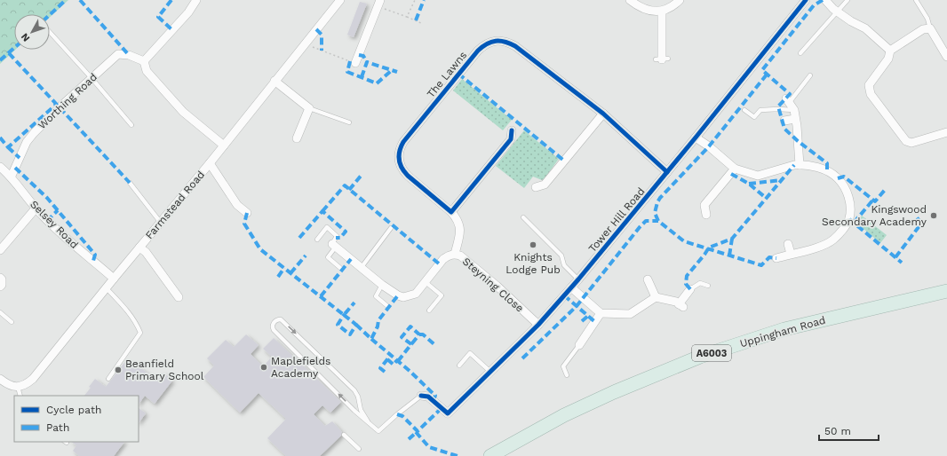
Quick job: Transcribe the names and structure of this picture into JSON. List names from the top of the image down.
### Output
{
  "streets": {
    "highway": ["Uppingham Road", "A6003"],
    "street": [
      "The Lawns",
      "Worthing Road",
      "Farmstead Road",
      "Tower Hill Road",
      "Selsey Road",
      "Steyning Close"
    ]
  },
  "crossings": [
    ["The Lawns", "Tower Hill Road"],
    ["The Lawns", "Steyning Close"],
    ["Worthing Road", "Selsey Road"],
    ["Farmstead Road", "Selsey Road"],
    ["Tower Hill Road", "Steyning Close"]
  ],
  "places": [
    "Kingswood Secondary Academy",
    "Knights Lodge Pub",
    "Maplefields Academy",
    "Beanfield Primary School"
  ],
  "legend": ["Cycle path", "Path"],
  "scale_bar": "50 m",
  "north": "bottom left"
}
